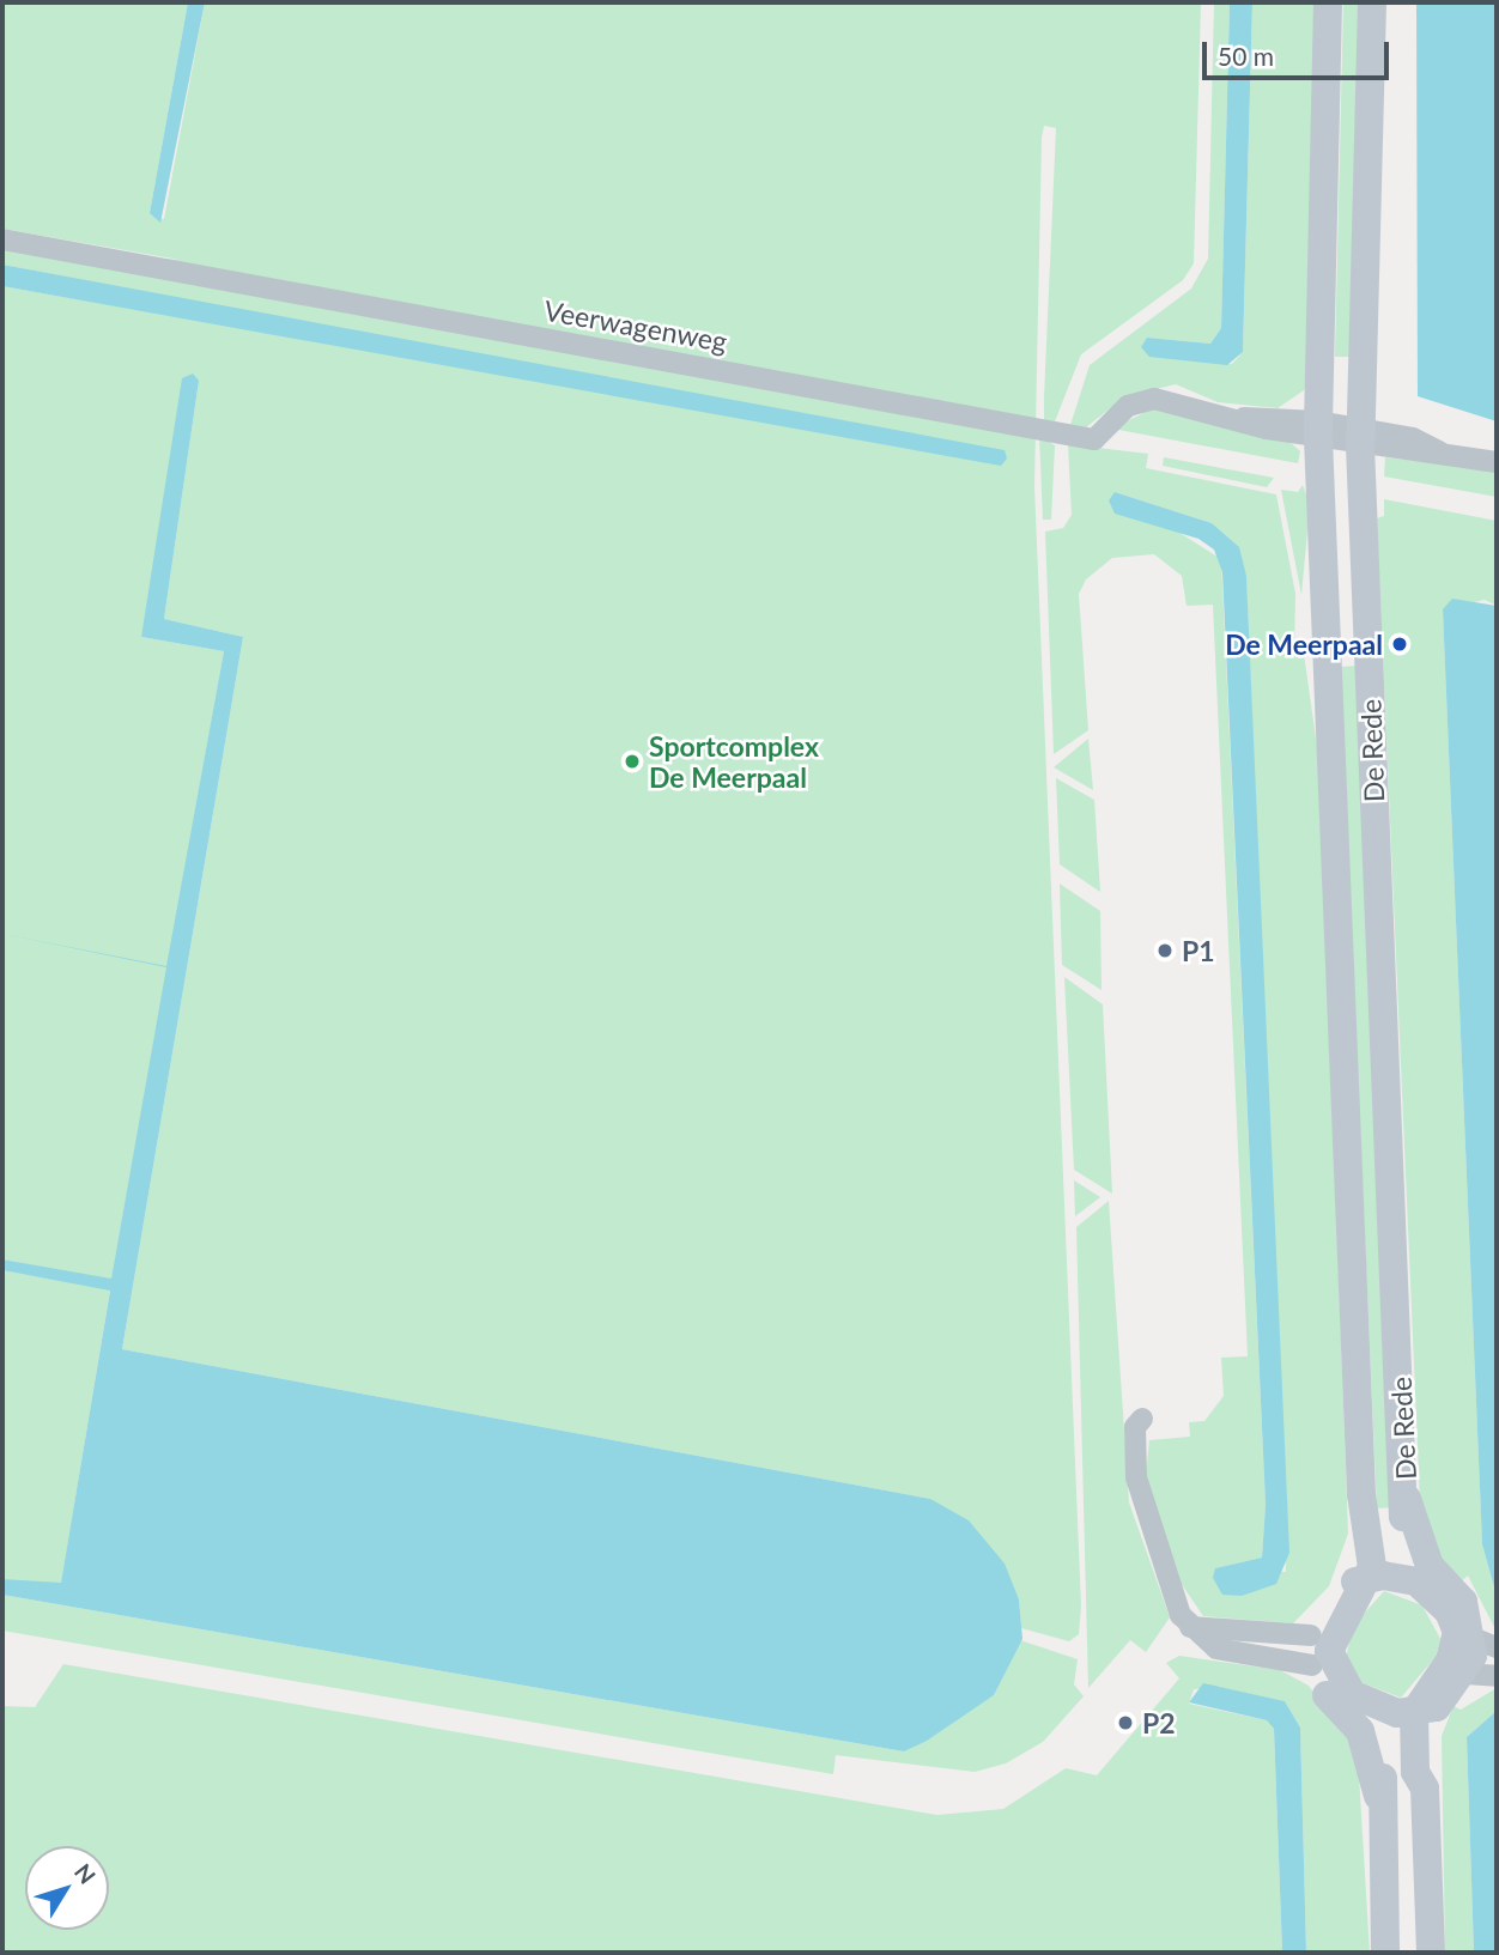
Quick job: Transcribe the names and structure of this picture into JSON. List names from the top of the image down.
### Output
{
  "streets": {
    "main road": ["De Rede"],
    "street": ["Veerwagenweg"]
  },
  "crossings": [
    ["Veerwagenweg", "De Rede"]
  ],
  "places": [
    "De Meerpaal",
    "Sportcomplex De Meerpaal",
    "P1",
    "P2"
  ],
  "scale_bar": "50 m",
  "north": "top right"
}
